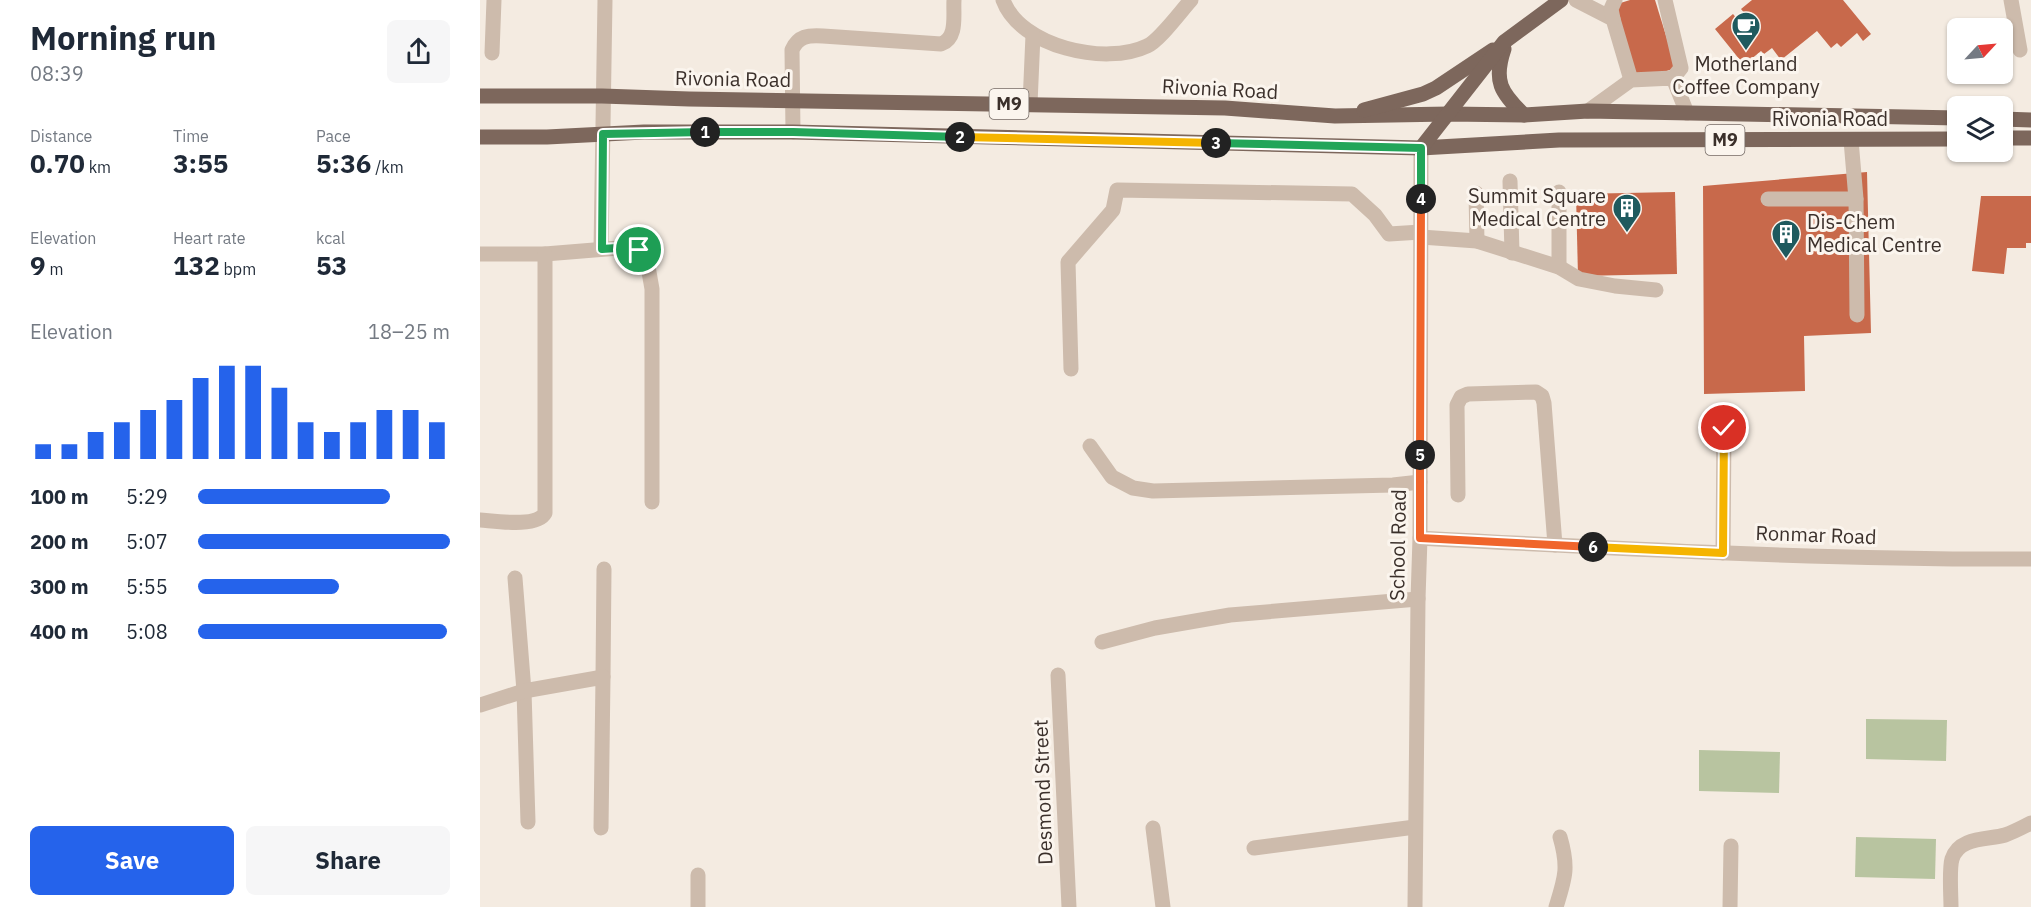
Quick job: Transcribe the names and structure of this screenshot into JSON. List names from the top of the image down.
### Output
{
  "streets": {
    "main road": ["Rivonia Road", "M9"],
    "street": ["Ronmar Road", "School Road", "Desmond Street"]
  },
  "crossings": [
    ["Rivonia Road", "School Road"],
    ["Ronmar Road", "School Road"]
  ],
  "places": {
    "cafe": ["Motherland Coffee Company"],
    "building": ["Summit Square Medical Centre", "Dis-Chem Medical Centre"]
  },
  "north": "top right",
  "page": {
    "heading": ["Morning run", "08:39"],
    "stats": [
      ["Distance", "0.70 km"],
      ["Time", "3:55"],
      ["Pace", "5:36 /km"],
      ["Elevation", "9 m"],
      ["Heart rate", "132 bpm"],
      ["kcal", "53"]
    ],
    "pins": [
      "1",
      "2",
      "3",
      "4",
      "5",
      "6"
    ],
    "chart": ["Elevation", "18–25 m"],
    "list": [
      {
        "name": "100 m",
        "note": "5:29"
      },
      {
        "name": "200 m",
        "note": "5:07"
      },
      {
        "name": "300 m",
        "note": "5:55"
      },
      {
        "name": "400 m",
        "note": "5:08"
      }
    ],
    "buttons": ["Save", "Share"]
  }
}
